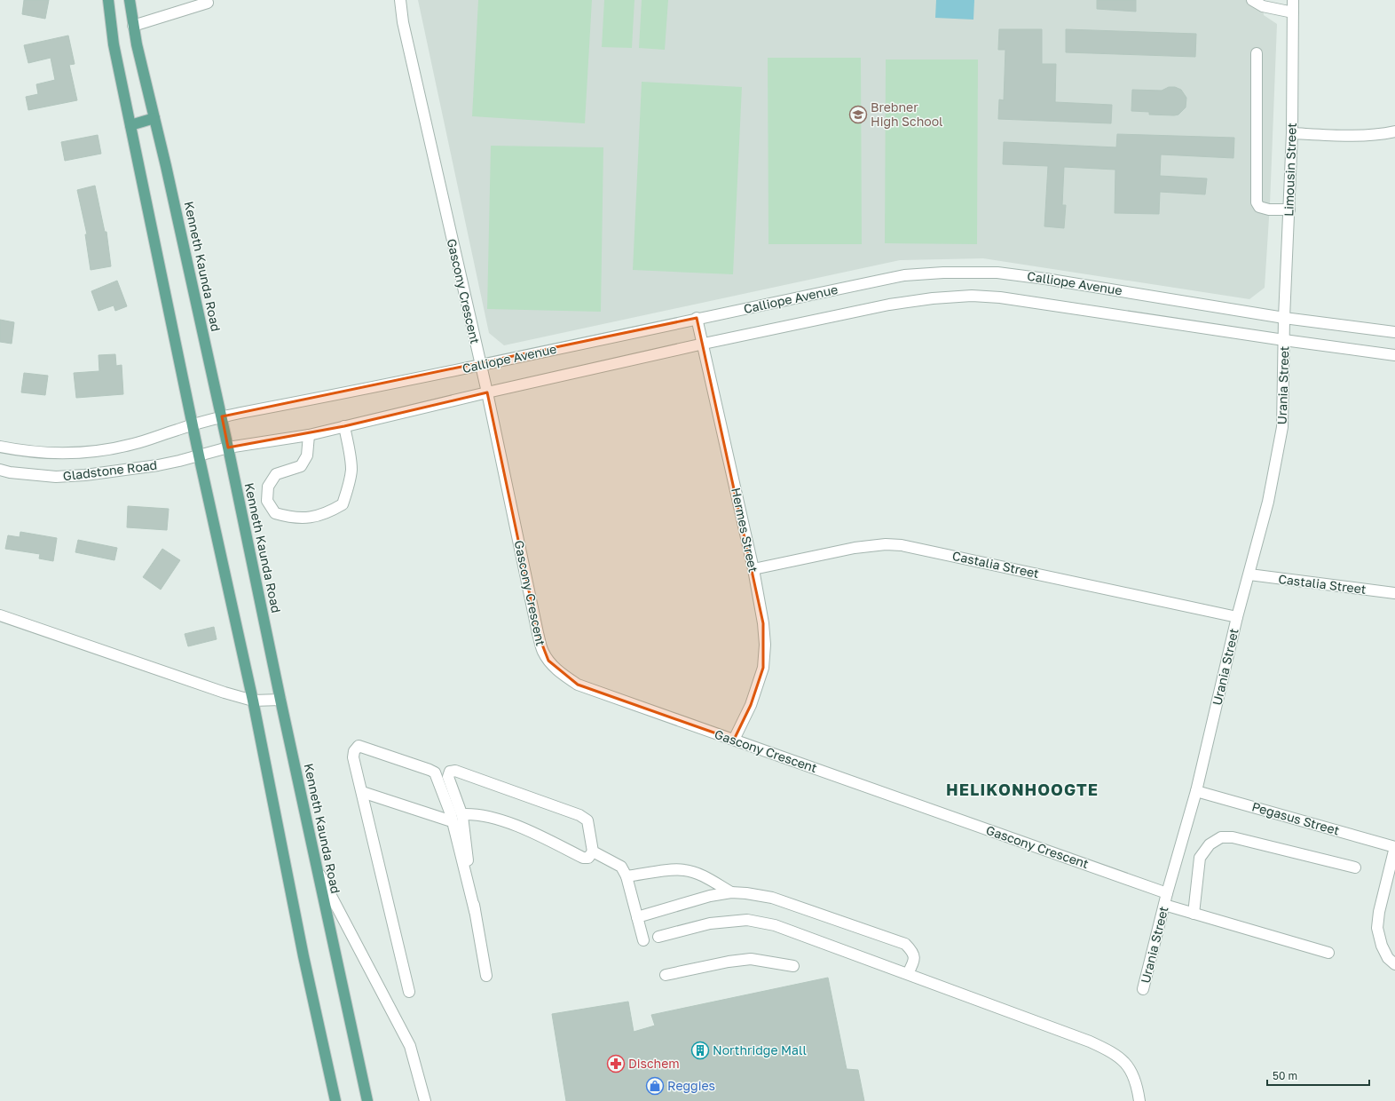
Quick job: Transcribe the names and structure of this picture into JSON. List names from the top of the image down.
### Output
{
  "streets": {
    "main road": ["Kenneth Kaunda Road"],
    "street": [
      "Limousin Street",
      "Calliope Avenue",
      "Gascony Crescent",
      "Urania Street",
      "Gladstone Road",
      "Hermes Street",
      "Castalia Street",
      "Pegasus Street"
    ]
  },
  "crossings": [
    ["Limousin Street", "Calliope Avenue"],
    ["Limousin Street", "Urania Street"],
    ["Kenneth Kaunda Road", "Calliope Avenue"],
    ["Calliope Avenue", "Gascony Crescent"],
    ["Calliope Avenue", "Urania Street"],
    ["Calliope Avenue", "Gladstone Road"],
    ["Calliope Avenue", "Hermes Street"],
    ["Gascony Crescent", "Urania Street"],
    ["Gascony Crescent", "Hermes Street"],
    ["Urania Street", "Castalia Street"],
    ["Urania Street", "Pegasus Street"],
    ["Hermes Street", "Castalia Street"]
  ],
  "districts": ["HELIKONHOOGTE"],
  "places": {
    "school or university": ["Brebner High School"],
    "building": ["Northridge Mall"],
    "pharmacy": ["Dischem"],
    "shop": ["Reggies"]
  },
  "scale_bar": "50 m"
}
